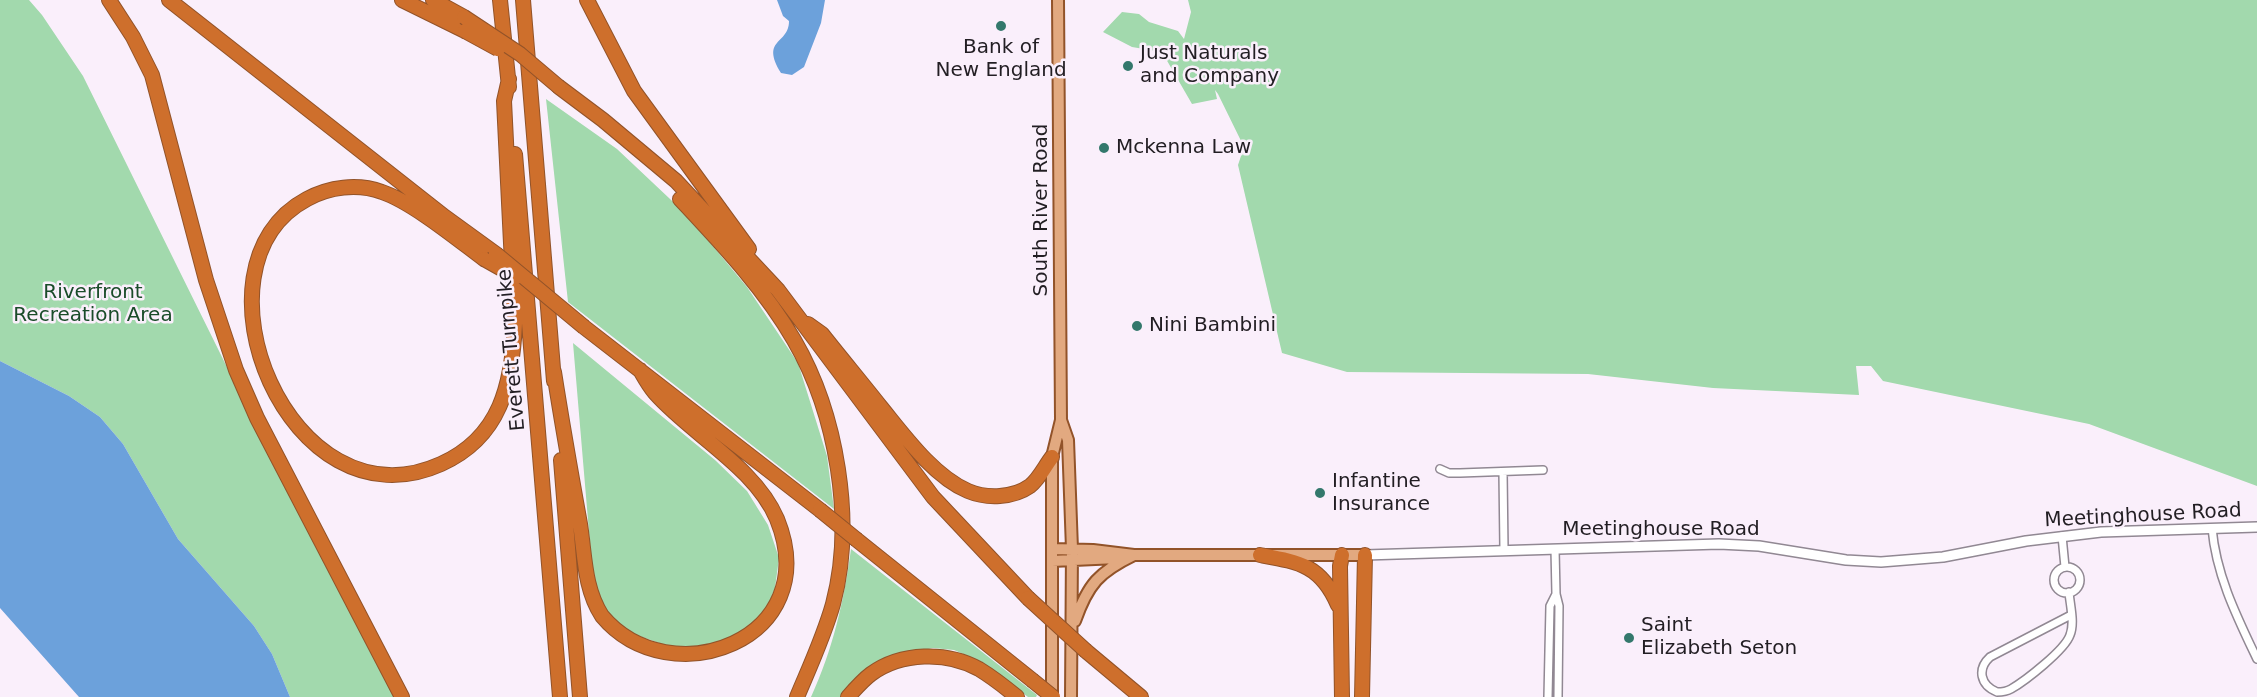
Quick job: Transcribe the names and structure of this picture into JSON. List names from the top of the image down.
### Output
{
  "streets": {
    "highway": ["Everett Turnpike"],
    "main road": ["South River Road", "Meetinghouse Road"]
  },
  "crossings": [
    ["South River Road", "Meetinghouse Road"]
  ],
  "parks": ["Riverfront Recreation Area"],
  "places": [
    "Bank of New England",
    "Just Naturals and Company",
    "Mckenna Law",
    "Nini Bambini",
    "Infantine Insurance",
    "Saint Elizabeth Seton"
  ]
}
